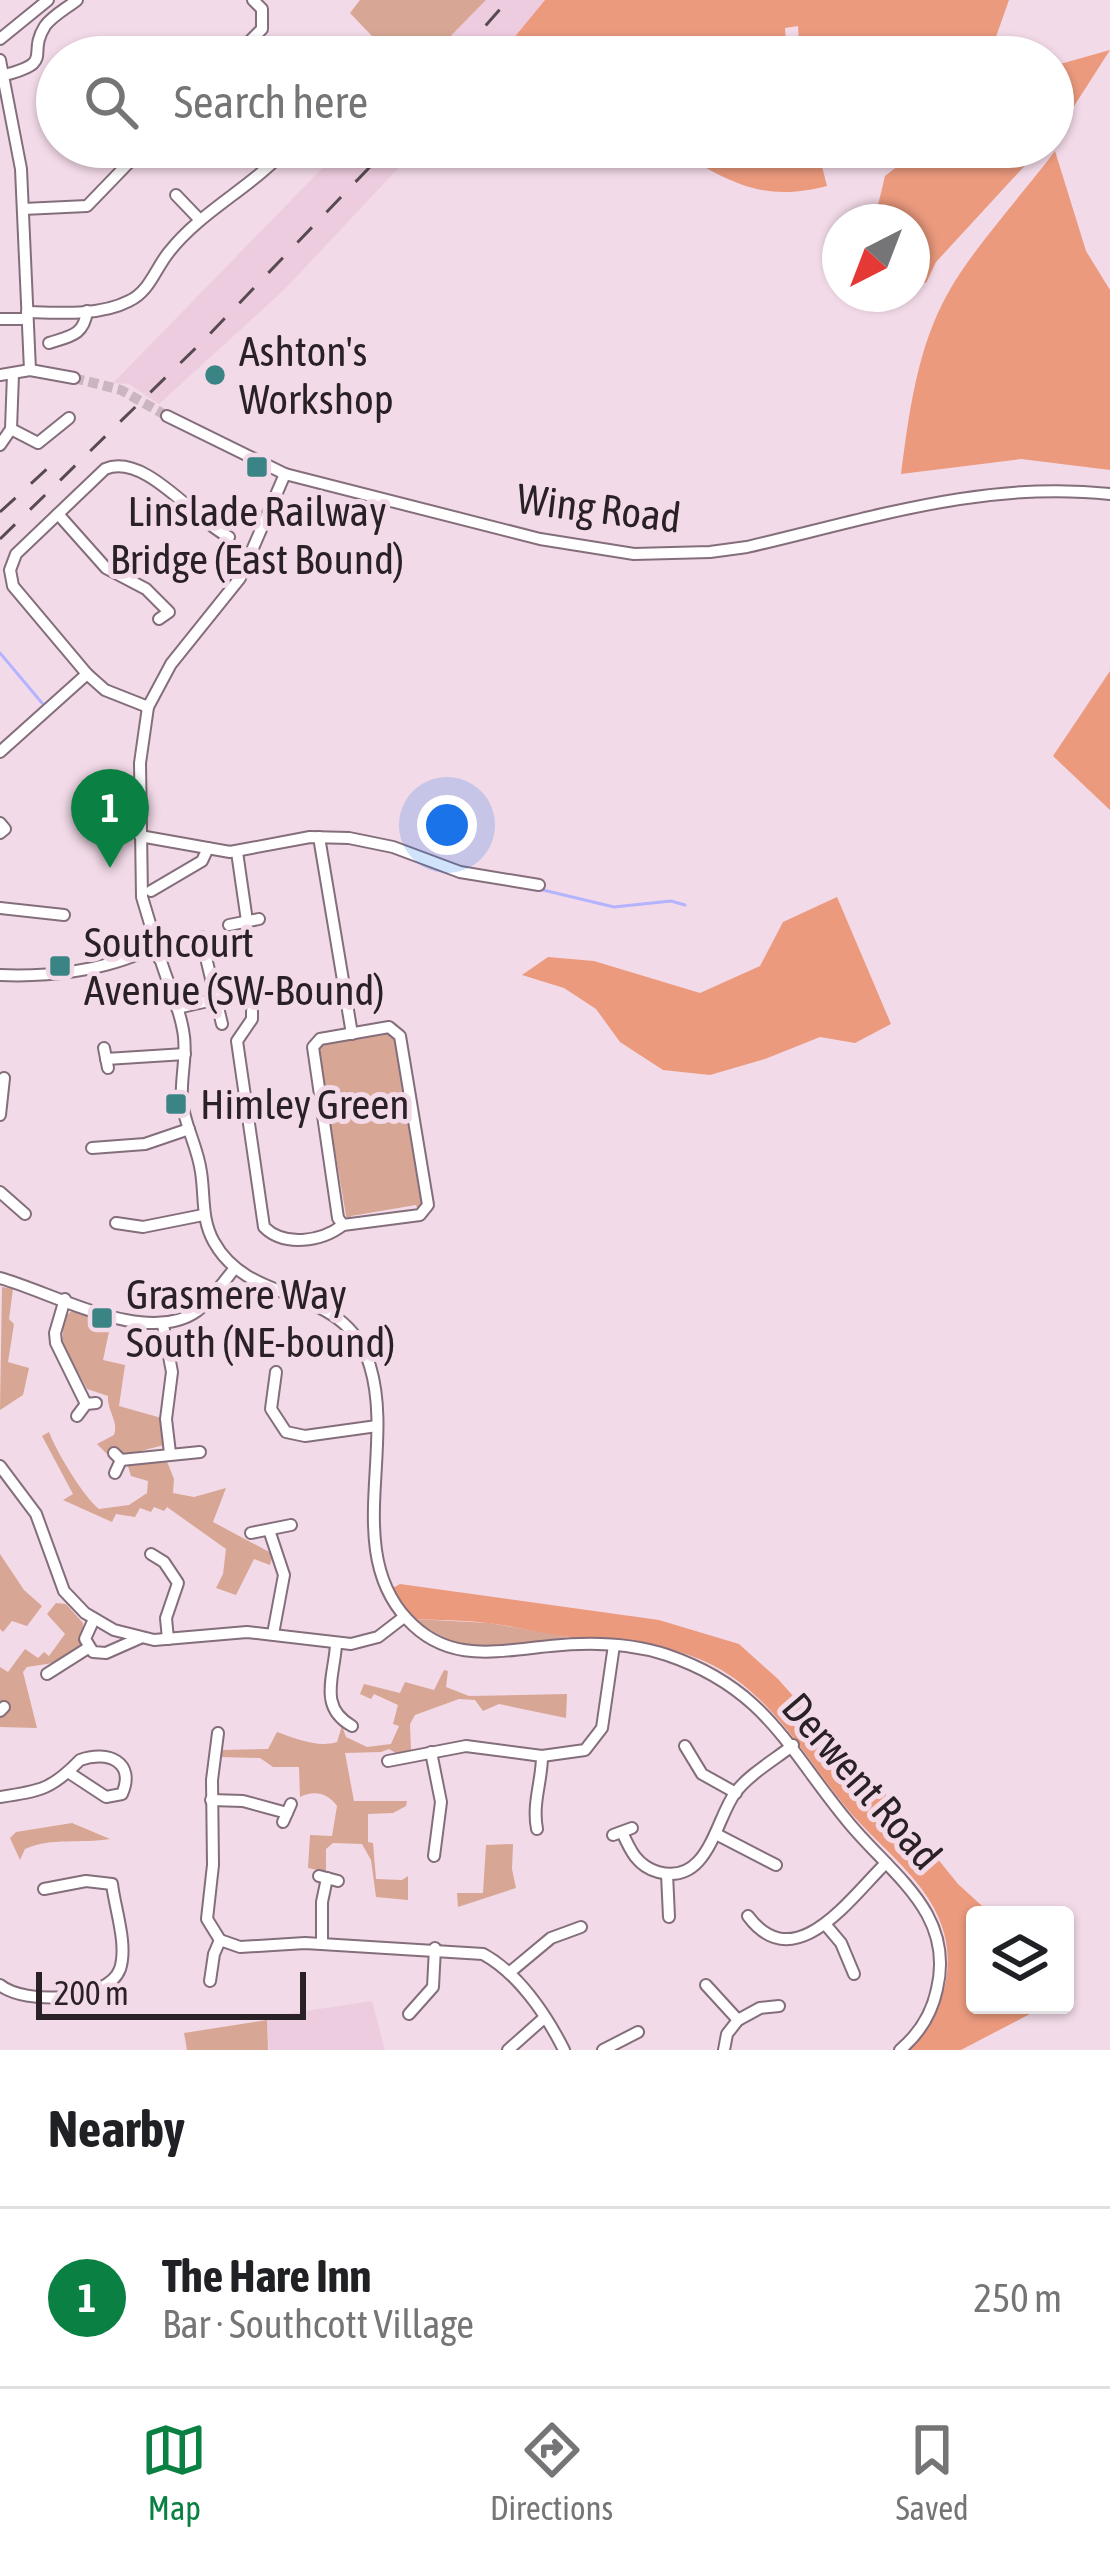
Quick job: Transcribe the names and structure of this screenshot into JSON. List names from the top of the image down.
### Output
{
  "streets": {
    "street": ["Wing Road", "Derwent Road"]
  },
  "places": {
    "other": ["Ashton's Workshop"],
    "transit": [
      "Linslade Railway Bridge (East Bound)",
      "Southcourt Avenue (SW-Bound)",
      "Himley Green",
      "Grasmere Way South (NE-bound)"
    ]
  },
  "scale_bar": "200 m",
  "north": "bottom left",
  "page": {
    "search": "Search here",
    "pins": "1",
    "scale": "200 m",
    "heading": "Nearby",
    "list": [
      {
        "mark": "1",
        "name": "The Hare Inn",
        "note": "Bar · Southcott Village",
        "value": "250 m"
      }
    ],
    "nav": ["Map", "Directions", "Saved"]
  }
}
